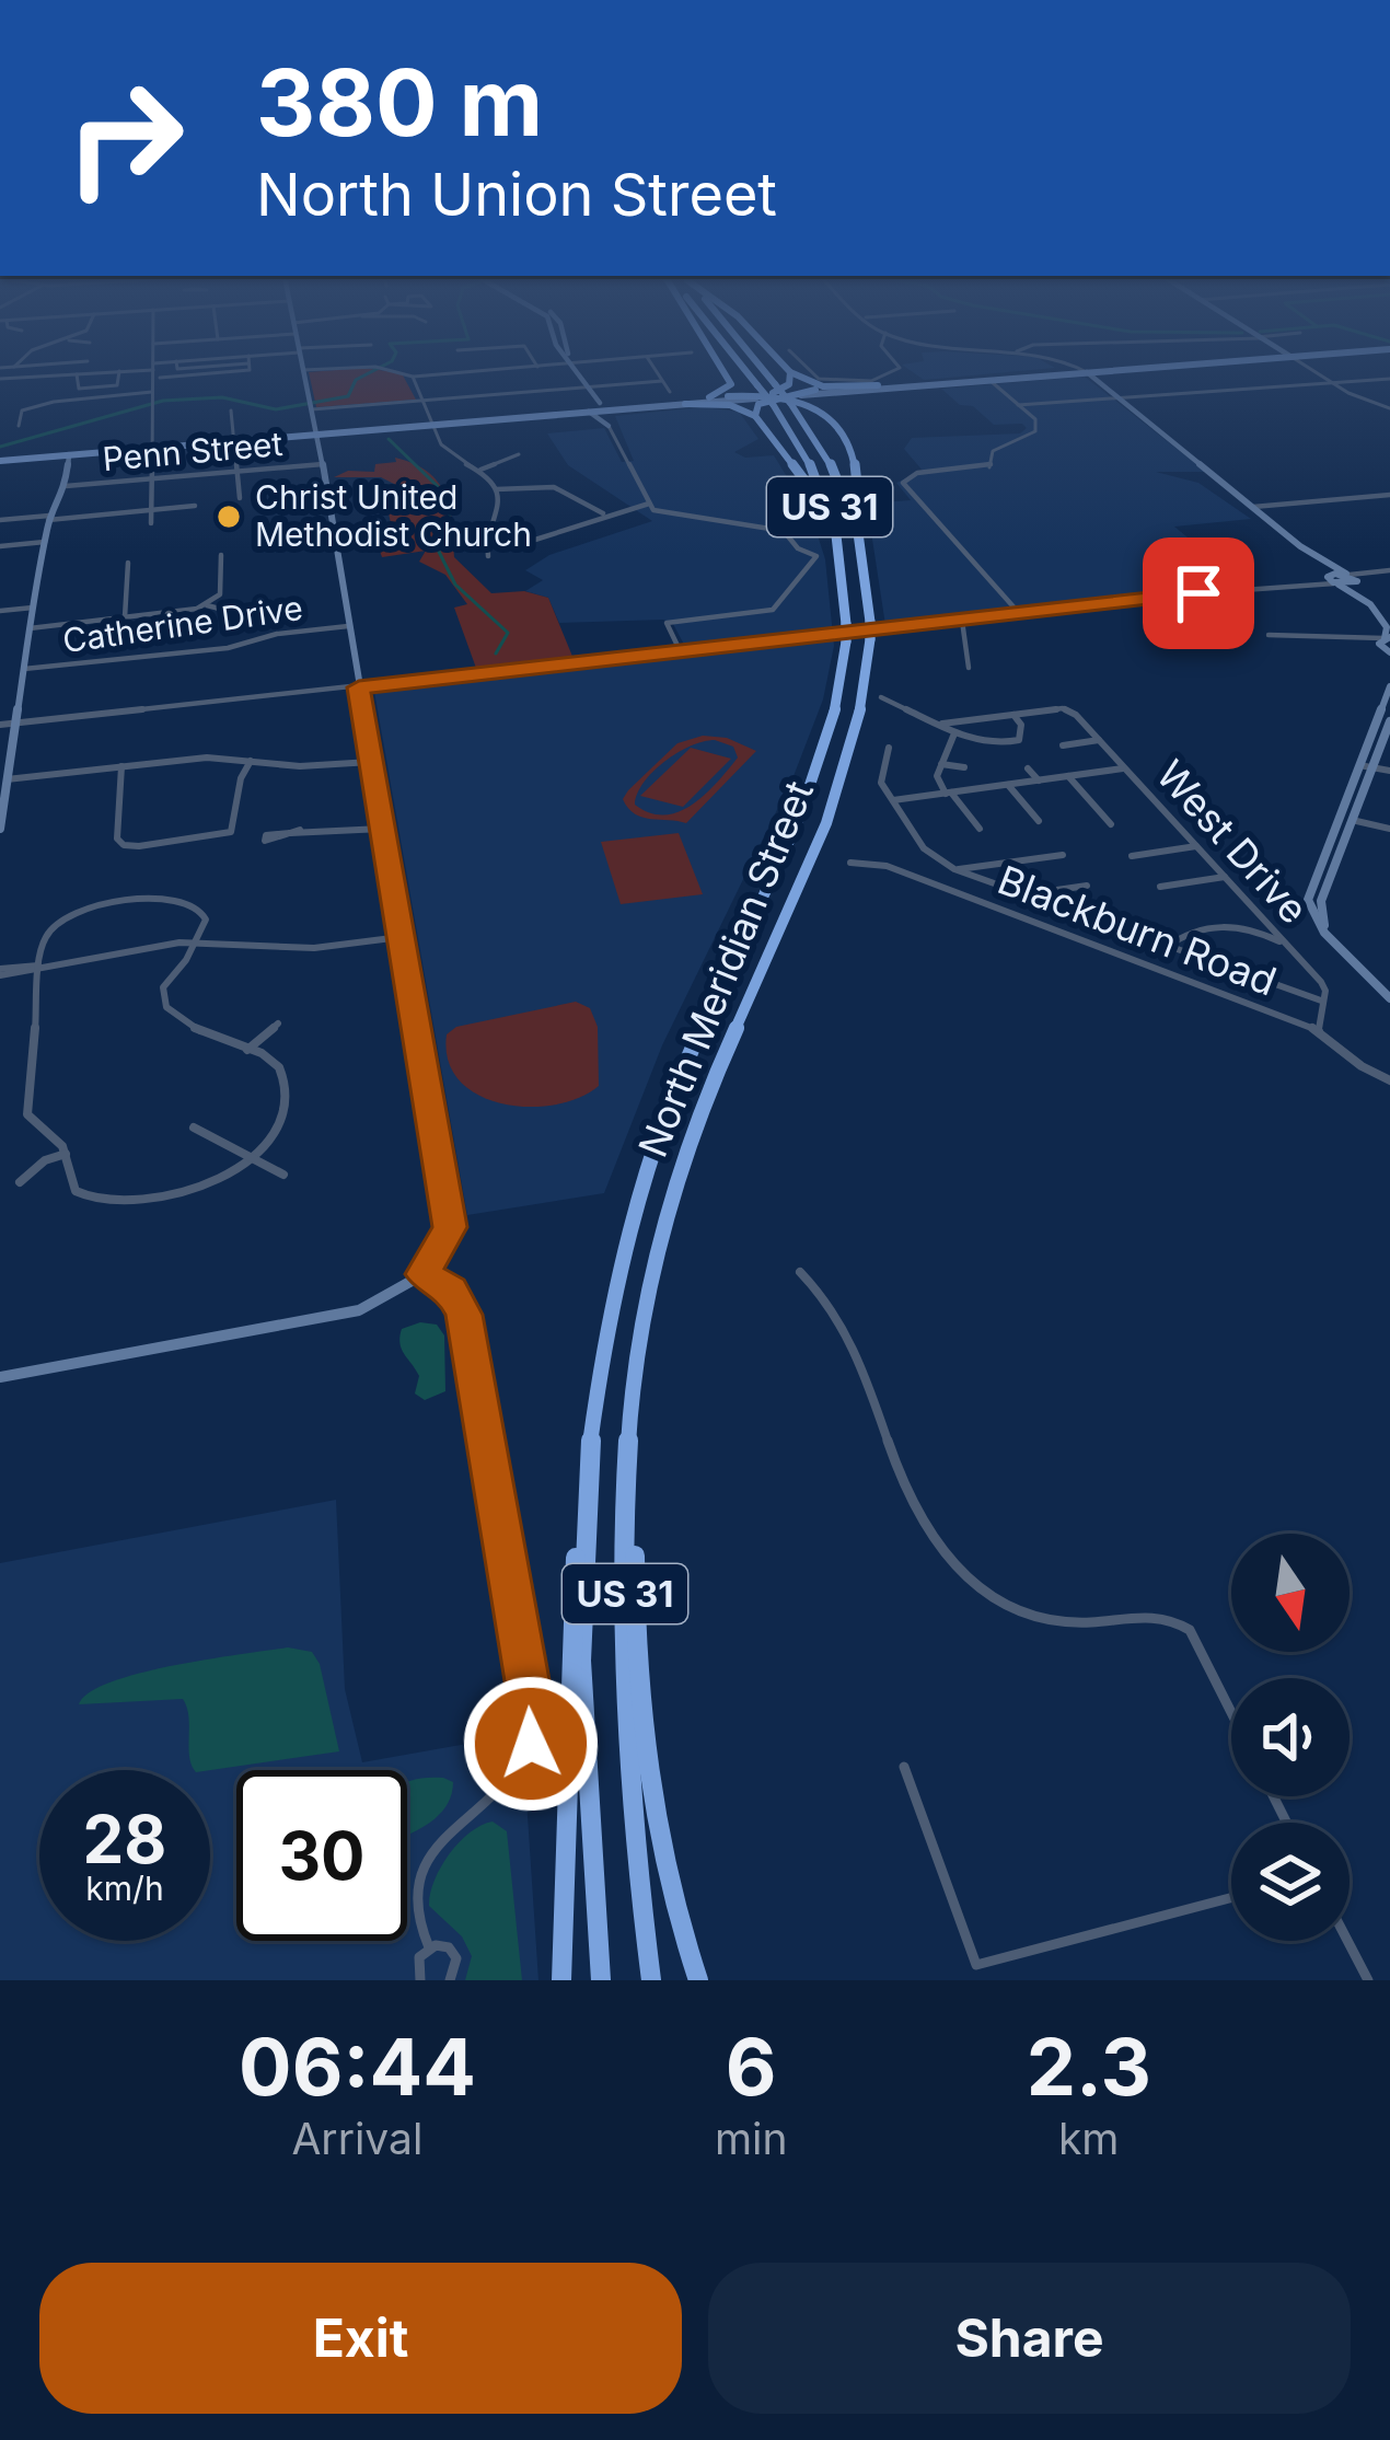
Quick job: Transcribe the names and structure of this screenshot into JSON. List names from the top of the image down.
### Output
{
  "streets": {
    "highway": ["US 31", "North Meridian Street"],
    "street": [
      "Penn Street",
      "Catherine Drive",
      "West Drive",
      "Blackburn Road"
    ]
  },
  "places": ["Christ United Methodist Church"],
  "north": "bottom",
  "page": {
    "turn": ["380 m", "North Union Street"],
    "speed": "28 km/h",
    "limit": "30",
    "eta": [
      "06:44",
      "Arrival",
      "6",
      "min",
      "2.3",
      "km"
    ],
    "buttons": ["Exit", "Share"]
  }
}
